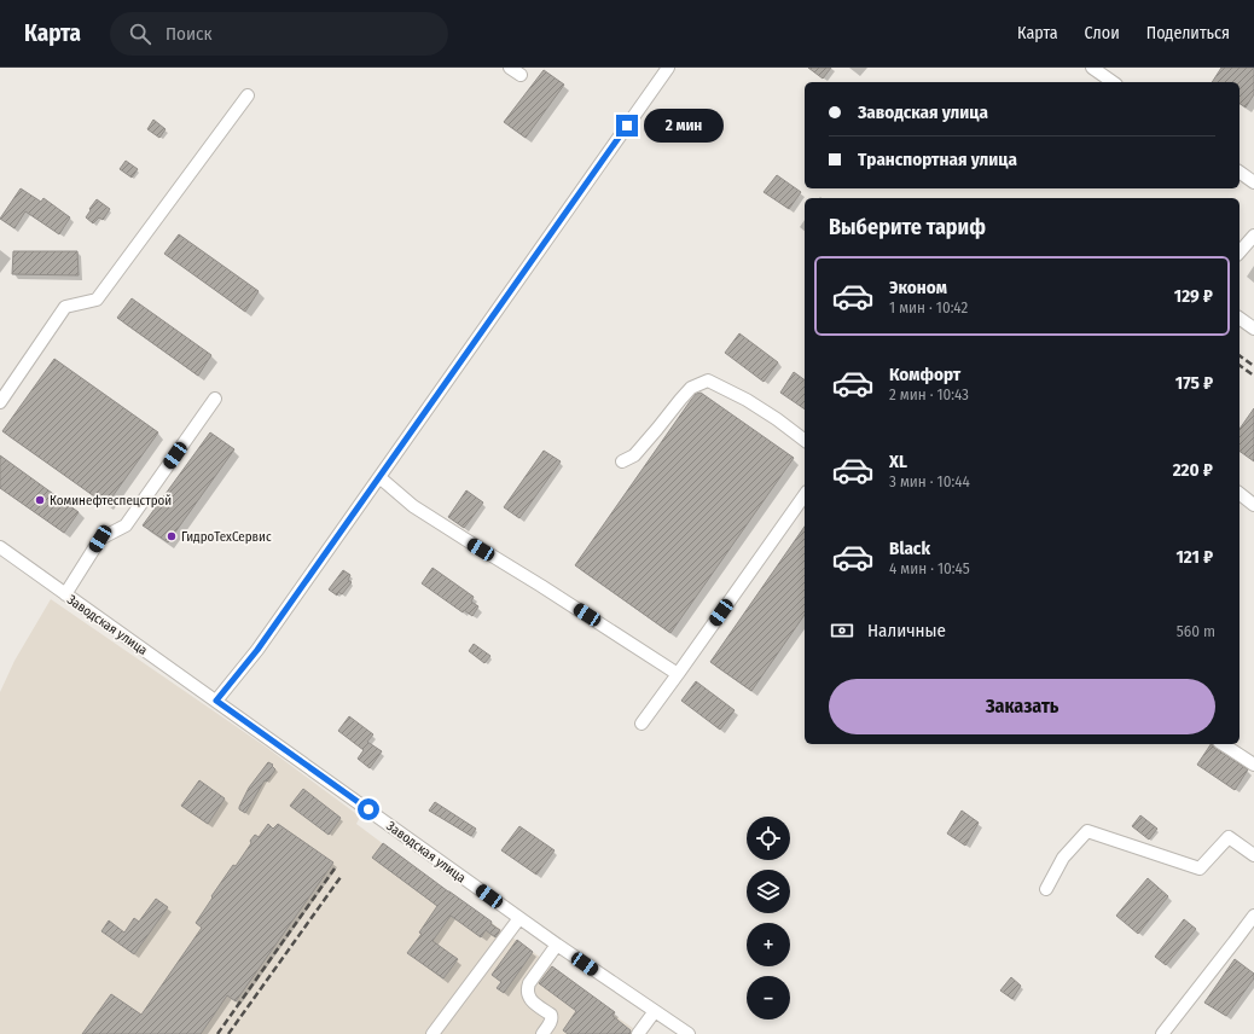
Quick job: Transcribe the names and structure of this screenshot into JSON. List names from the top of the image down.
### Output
{
  "streets": {
    "street": ["Заводская улица"]
  },
  "places": ["Коминефтеспецстрой", "ГидроТехСервис"],
  "page": {
    "header": "Карта",
    "search": "Поиск",
    "nav": ["Карта", "Слои", "Поделиться"],
    "banner": ["Заводская улица", "Транспортная улица"],
    "bubble": "2 мин",
    "heading": "Выберите тариф",
    "list": [
      {
        "name": "Эконом",
        "note": "1 мин · 10:42",
        "value": "129 ₽"
      },
      {
        "name": "Комфорт",
        "note": "2 мин · 10:43",
        "value": "175 ₽"
      },
      {
        "name": "XL",
        "note": "3 мин · 10:44",
        "value": "220 ₽"
      },
      {
        "name": "Black",
        "note": "4 мин · 10:45",
        "value": "121 ₽"
      }
    ],
    "pay": ["Наличные", "560 m"],
    "buttons": "Заказать",
    "map_buttons": ["+", "−"]
  }
}
